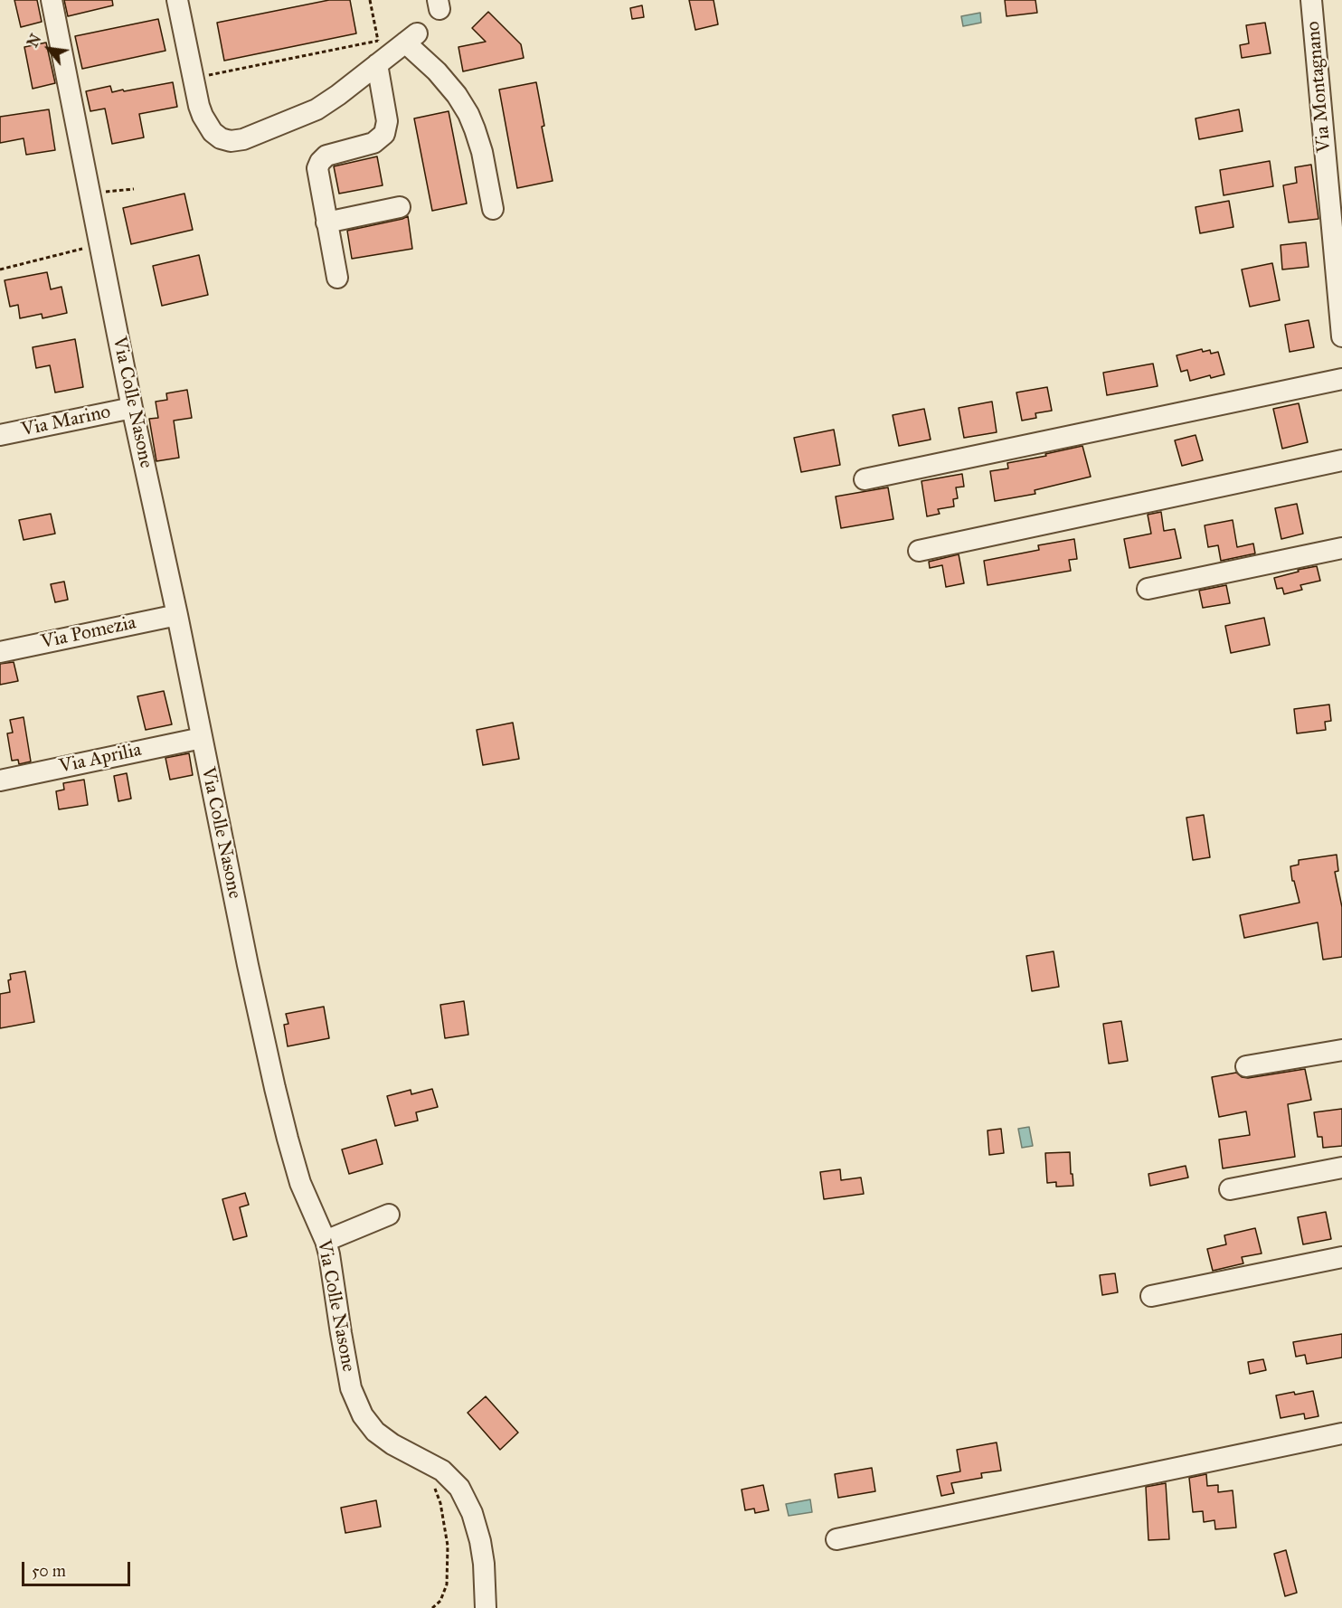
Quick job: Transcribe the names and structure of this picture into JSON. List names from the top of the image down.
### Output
{
  "streets": {
    "street": [
      "Via Montagnano",
      "Via Colle Nasone",
      "Via Marino",
      "Via Pomezia",
      "Via Aprilia"
    ]
  },
  "crossings": [
    ["Via Colle Nasone", "Via Marino"],
    ["Via Colle Nasone", "Via Pomezia"],
    ["Via Colle Nasone", "Via Aprilia"]
  ],
  "scale_bar": "50 m",
  "north": "top left"
}
